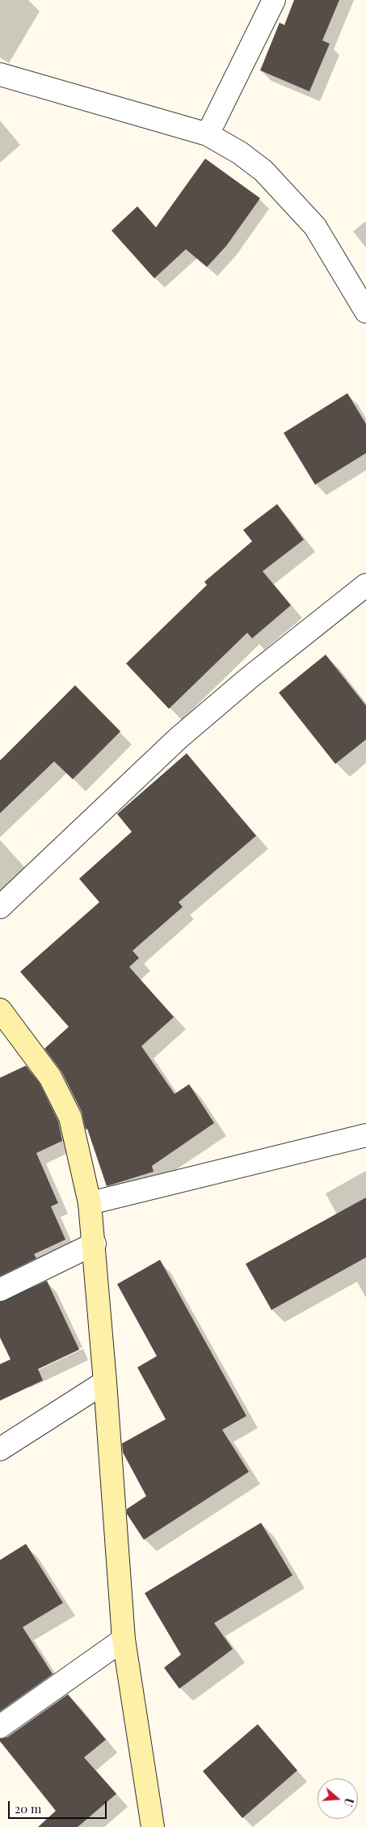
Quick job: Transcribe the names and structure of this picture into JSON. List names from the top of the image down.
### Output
{
  "scale_bar": "20 m",
  "north": "right"
}
